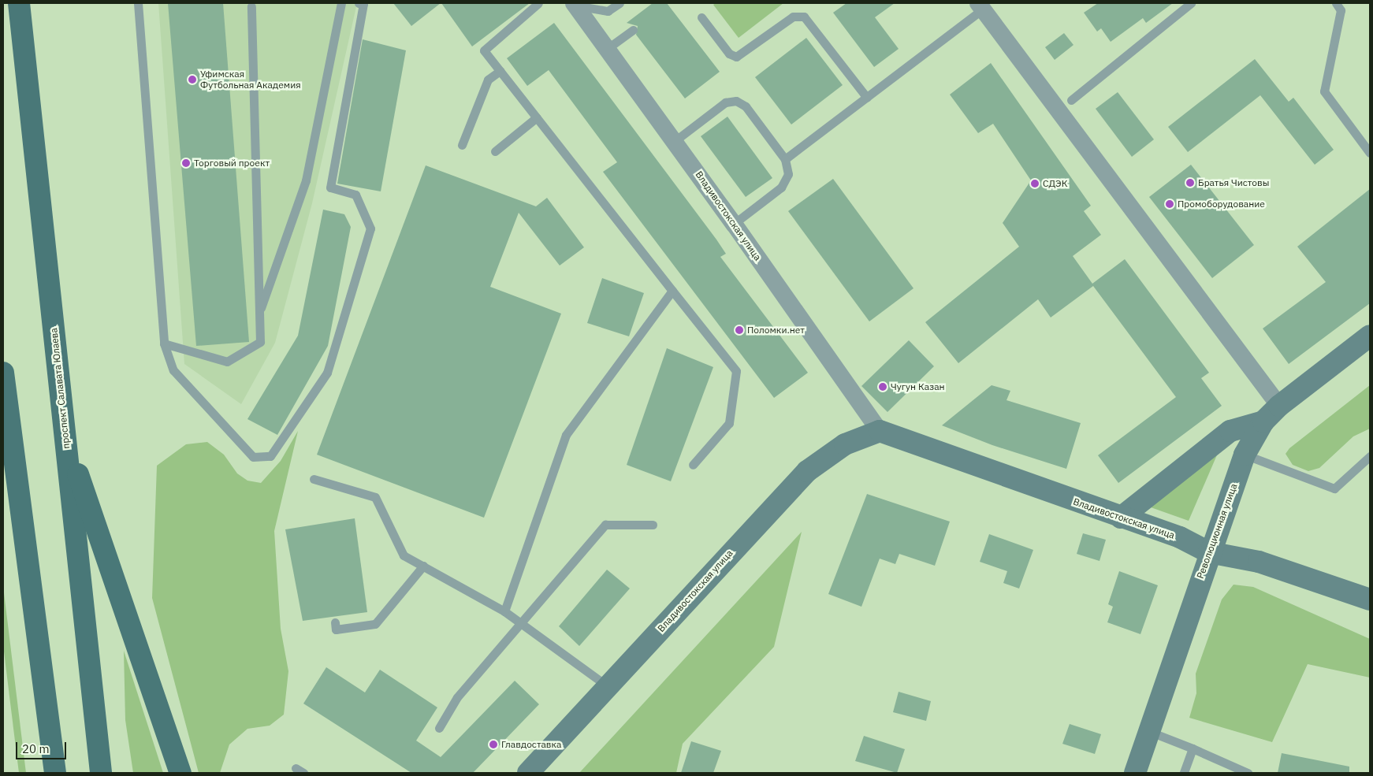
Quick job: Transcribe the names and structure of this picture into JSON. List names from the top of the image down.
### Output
{
  "streets": {
    "main road": ["проспект Салавата Юлаева"],
    "street": ["Владивостокская улица", "Революционная улица"]
  },
  "crossings": [
    ["Владивостокская улица", "Революционная улица"]
  ],
  "places": [
    "Уфимская Футбольная Академия",
    "Торговый проект",
    "Братья Чистовы",
    "СДЭК",
    "Промоборудование",
    "Поломки.нет",
    "Чугун Казан",
    "Главдоставка"
  ],
  "scale_bar": "20 m"
}
